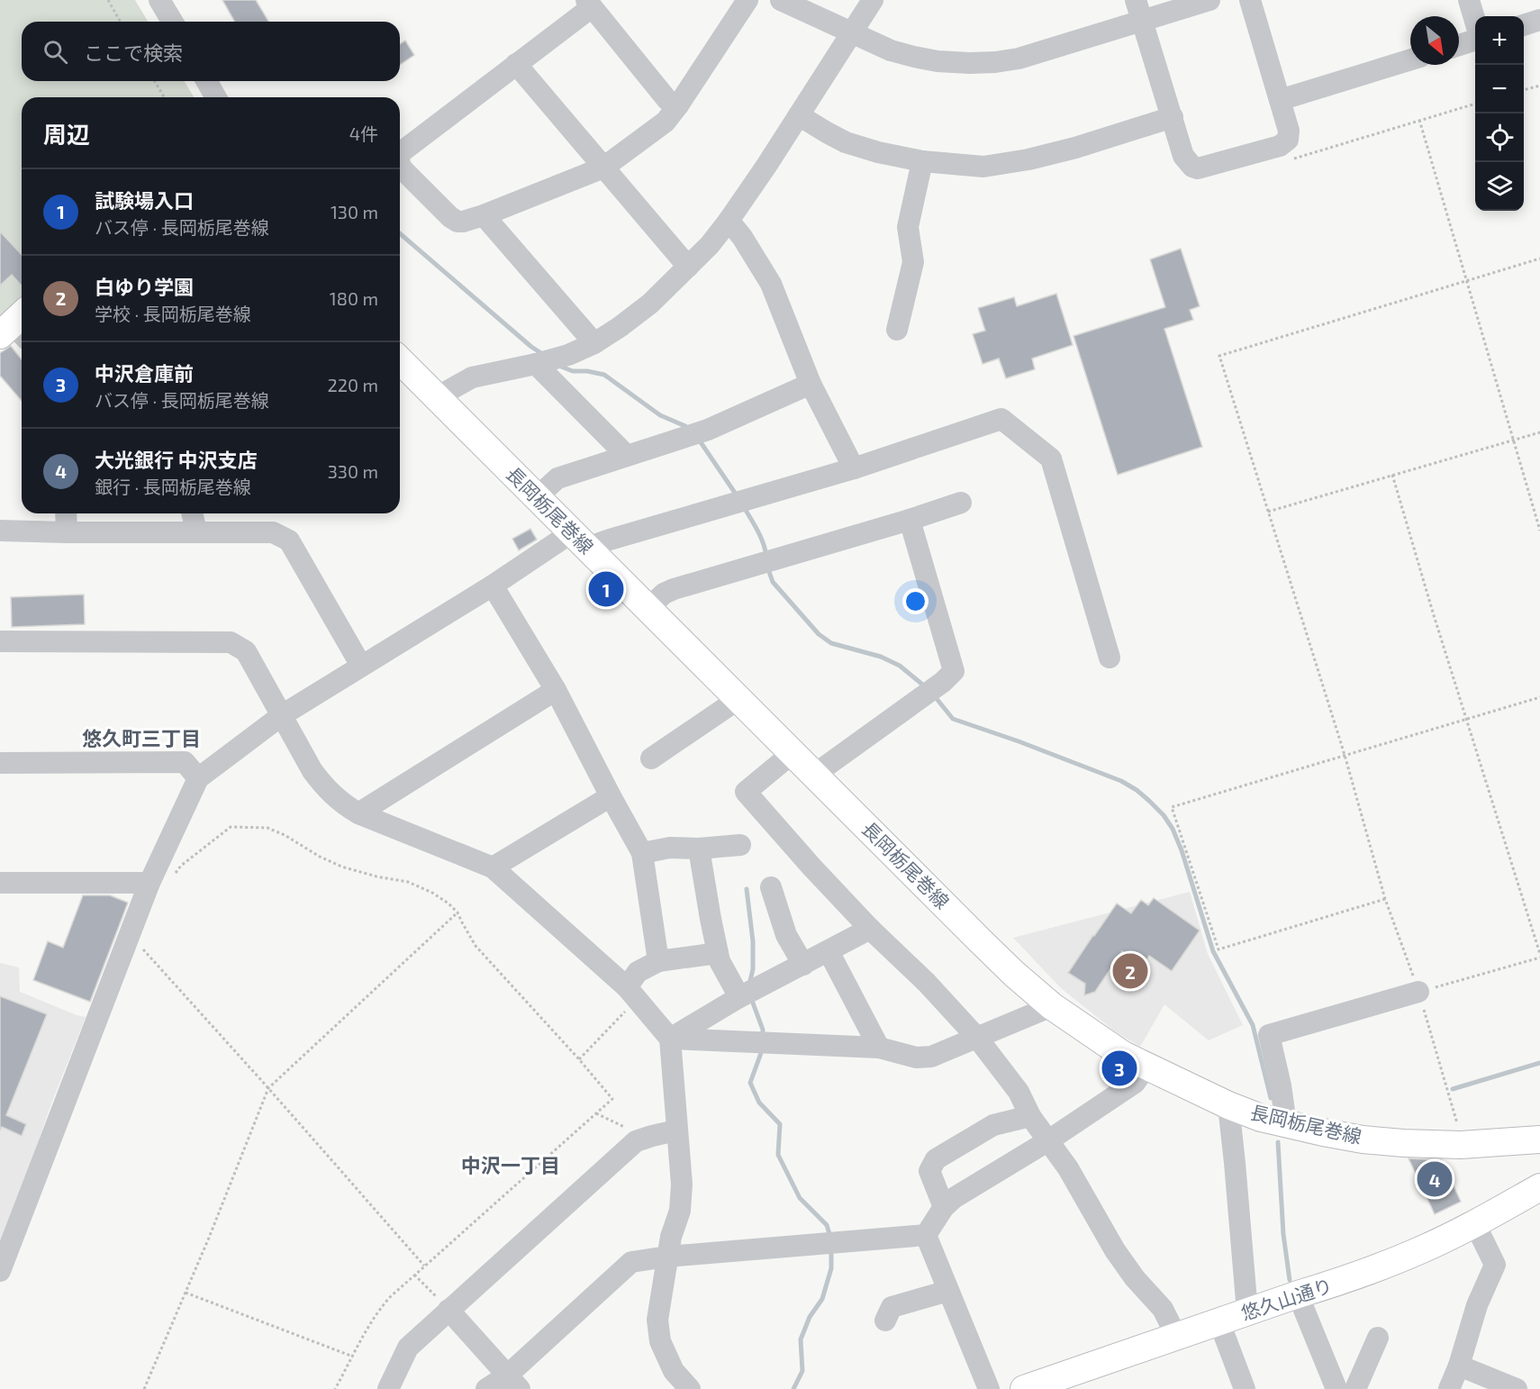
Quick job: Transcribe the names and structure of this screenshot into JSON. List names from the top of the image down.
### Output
{
  "streets": {
    "main road": ["長岡栃尾巻線", "悠久山通り"]
  },
  "districts": ["悠久町三丁目", "中沢一丁目"],
  "north": "bottom right",
  "page": {
    "map_buttons": ["+", "−"],
    "search": "ここで検索",
    "heading": ["周辺", "4件"],
    "list": [
      {
        "mark": "1",
        "name": "試験場入口",
        "note": "バス停 · 長岡栃尾巻線",
        "value": "130 m"
      },
      {
        "mark": "2",
        "name": "白ゆり学園",
        "note": "学校 · 長岡栃尾巻線",
        "value": "180 m"
      },
      {
        "mark": "3",
        "name": "中沢倉庫前",
        "note": "バス停 · 長岡栃尾巻線",
        "value": "220 m"
      },
      {
        "mark": "4",
        "name": "大光銀行 中沢支店",
        "note": "銀行 · 長岡栃尾巻線",
        "value": "330 m"
      }
    ],
    "pins": [
      "1",
      "2",
      "3",
      "4"
    ]
  }
}
